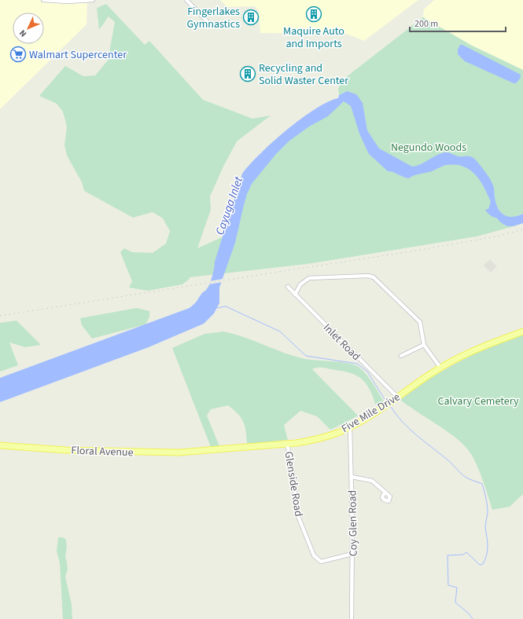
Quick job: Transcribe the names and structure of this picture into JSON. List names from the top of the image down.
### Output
{
  "streets": {
    "main road": ["Five Mile Drive", "Floral Avenue"],
    "street": ["Inlet Road", "Glenside Road", "Coy Glen Road"]
  },
  "crossings": [
    ["Inlet Road", "Five Mile Drive"],
    ["Five Mile Drive", "Floral Avenue"],
    ["Five Mile Drive", "Glenside Road"],
    ["Five Mile Drive", "Coy Glen Road"],
    ["Glenside Road", "Coy Glen Road"]
  ],
  "water": ["Cayuga Inlet"],
  "parks": ["Negundo Woods", "Calvary Cemetery"],
  "places": {
    "building": ["Maquire Auto and Imports", "Fingerlakes Gymnastics", "Recycling and Solid Waster Center"],
    "supermarket": ["Walmart Supercenter"]
  },
  "scale_bar": "200 m",
  "north": "bottom left"
}
